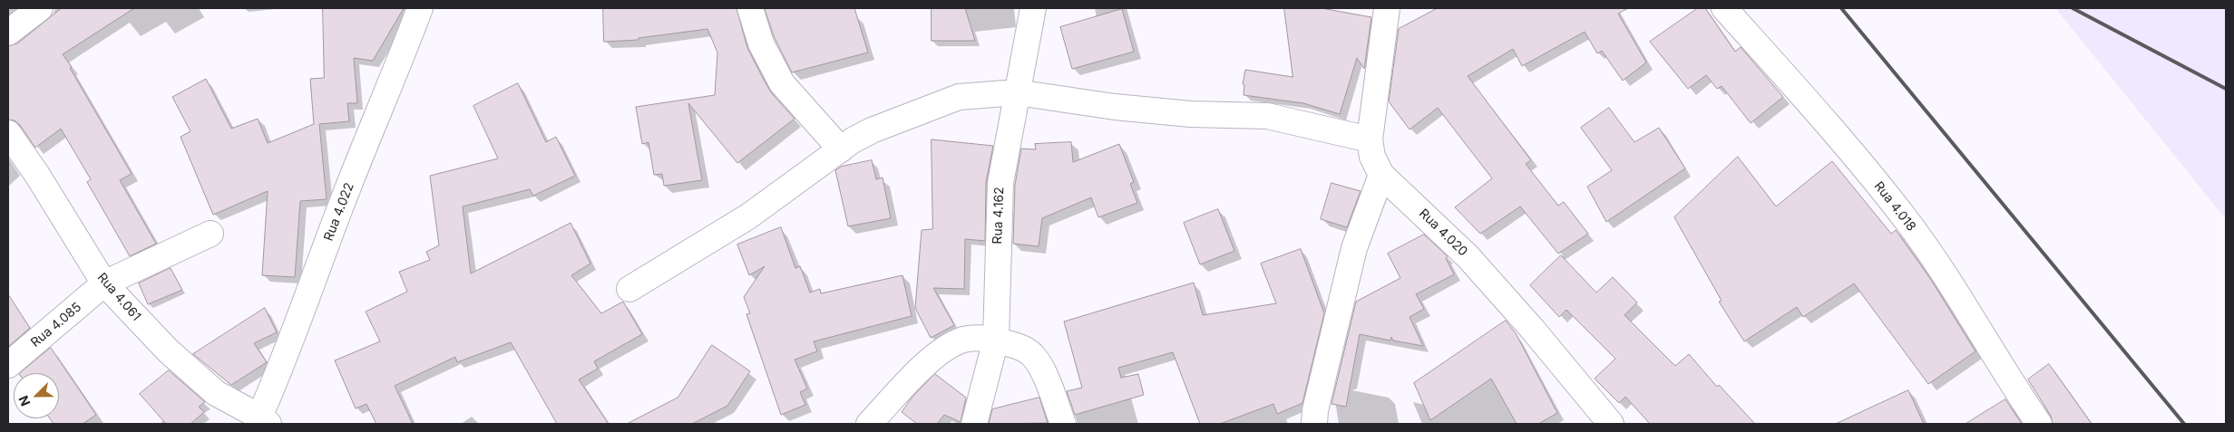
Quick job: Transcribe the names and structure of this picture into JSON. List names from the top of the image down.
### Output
{
  "streets": {
    "street": [
      "Rua 4.018",
      "Rua 4.022",
      "Rua 4.162",
      "Rua 4.020",
      "Rua 4.061",
      "Rua 4.085"
    ]
  },
  "crossings": [
    ["Rua 4.022", "Rua 4.061"],
    ["Rua 4.061", "Rua 4.085"]
  ],
  "north": "bottom left"
}
